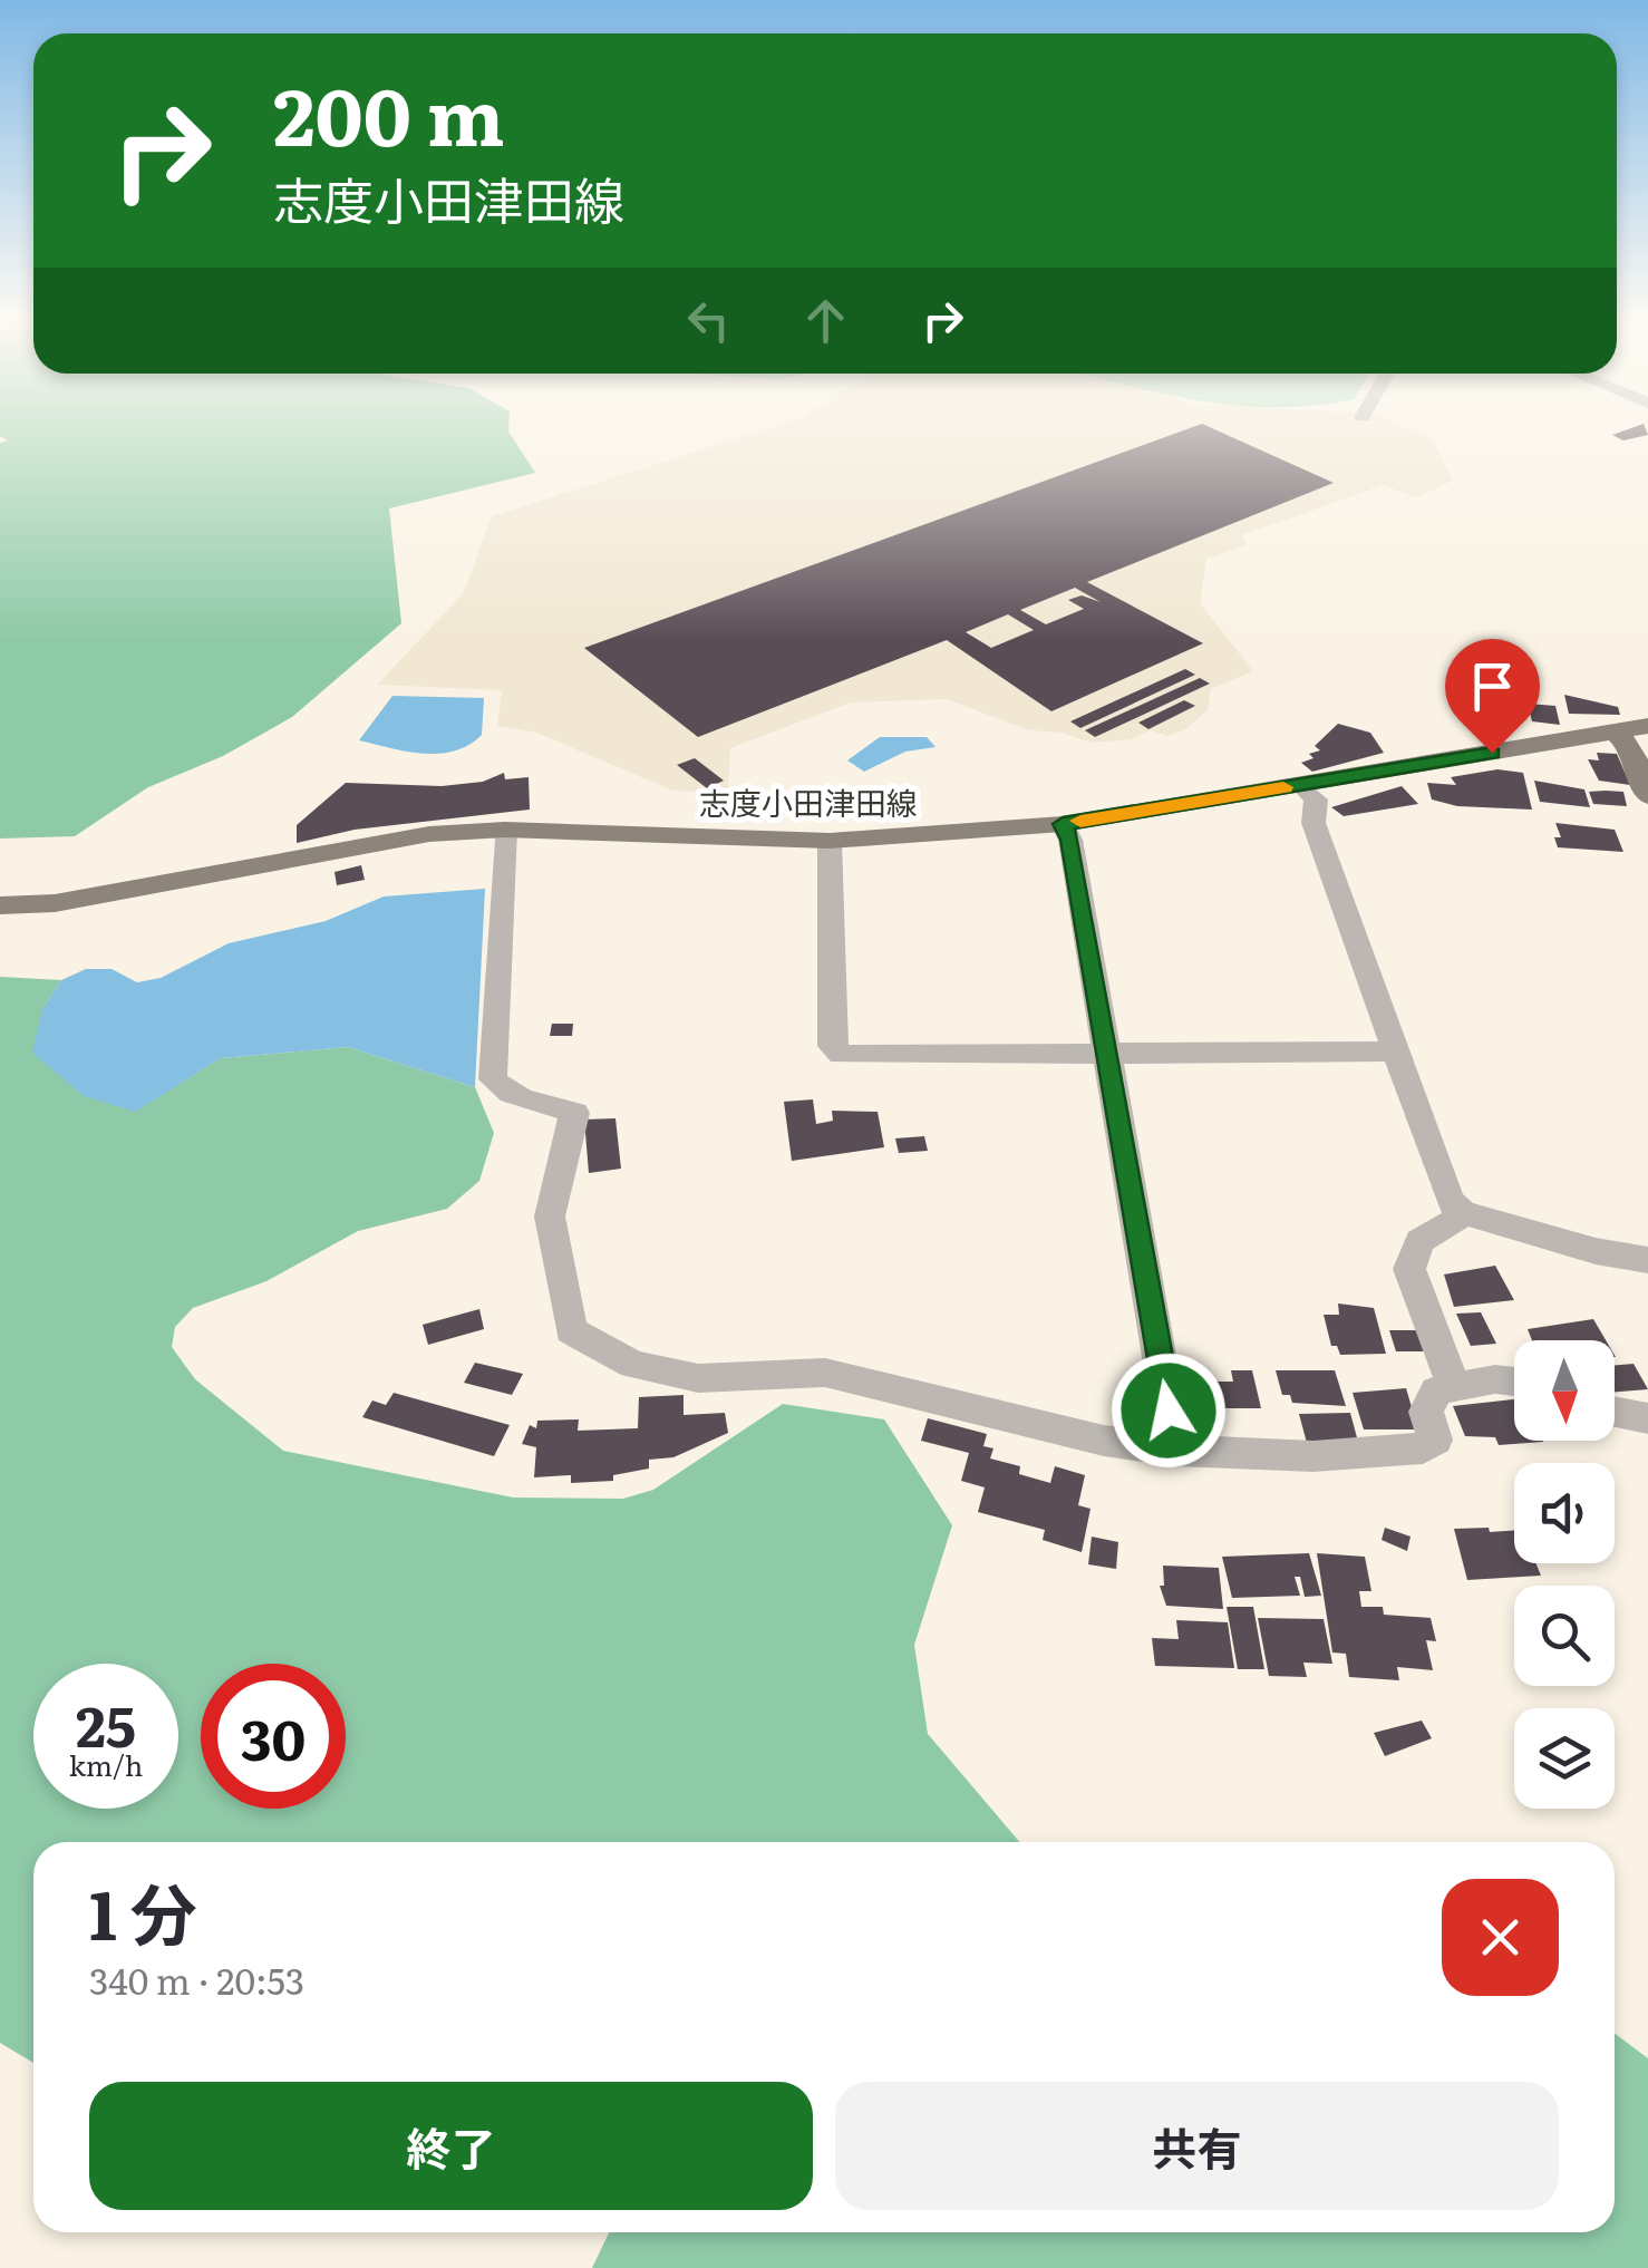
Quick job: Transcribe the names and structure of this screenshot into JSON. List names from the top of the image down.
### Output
{
  "streets": {
    "main road": ["志度小田津田線"]
  },
  "north": "bottom",
  "page": {
    "turn": ["200 m", "志度小田津田線"],
    "speed": "25 km/h",
    "limit": "30",
    "heading": ["1 分", "340 m · 20:53"],
    "buttons": ["終了", "共有"]
  }
}
